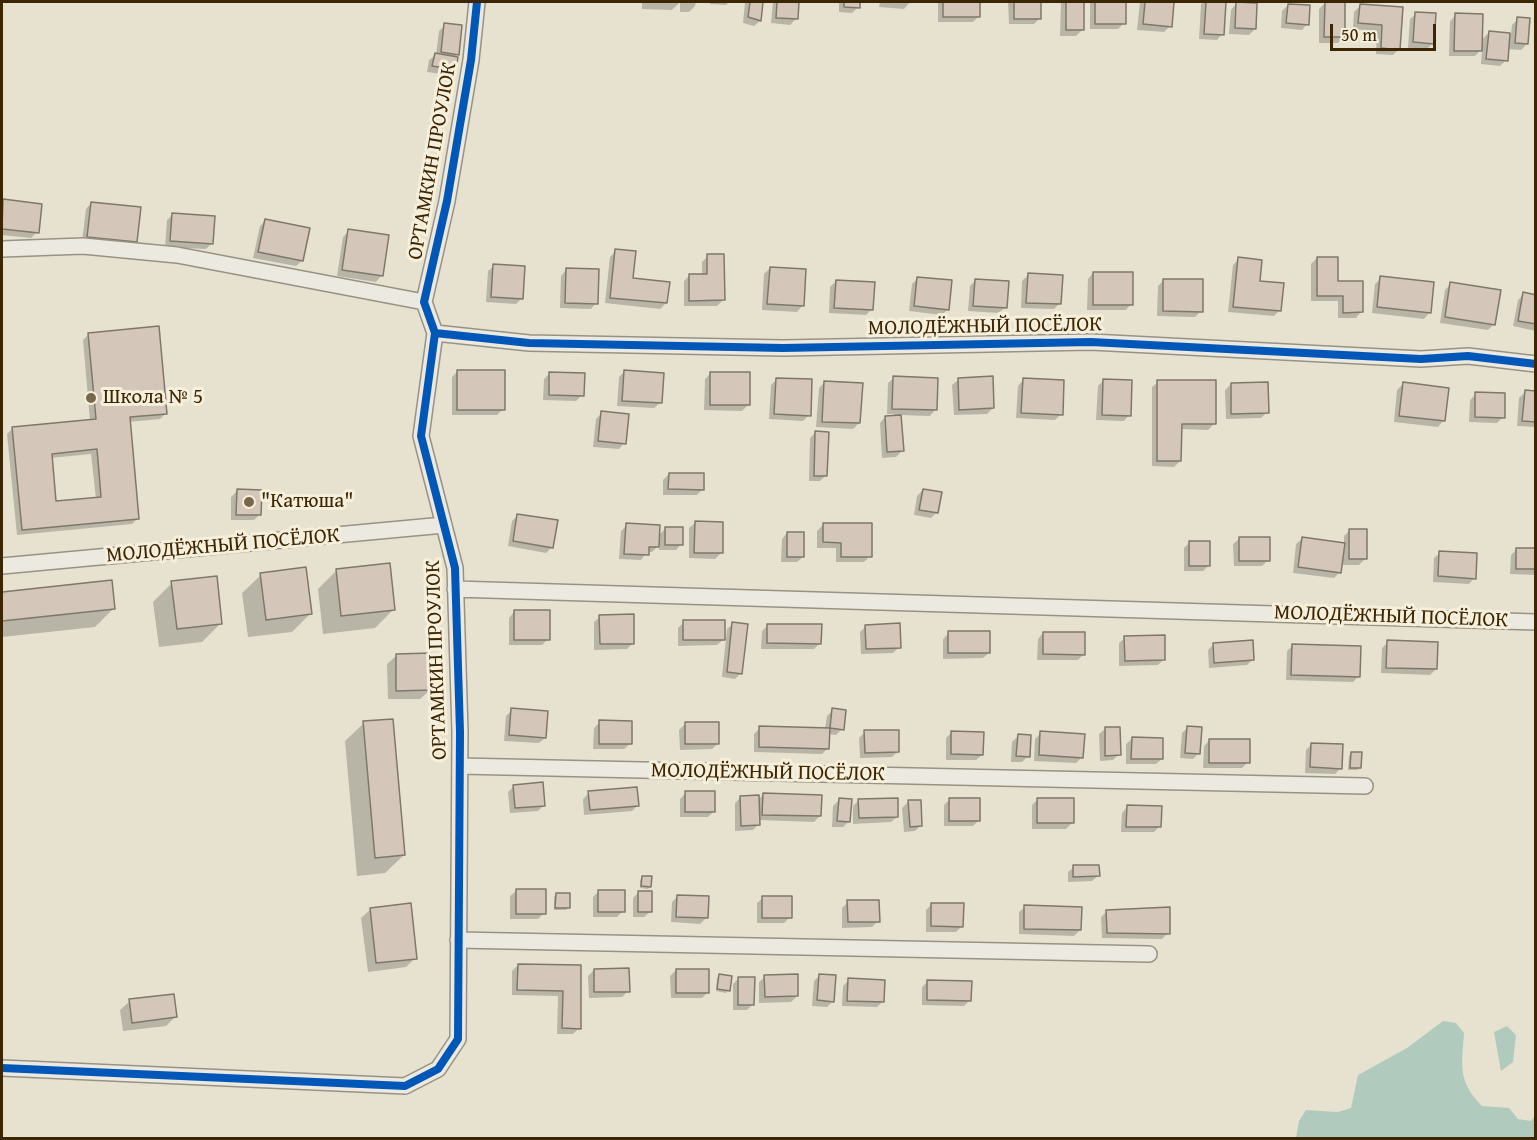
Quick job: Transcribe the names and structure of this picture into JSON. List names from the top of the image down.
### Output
{
  "streets": {
    "street": ["ОРТАМКИН ПРОУЛОК", "МОЛОДЁЖНЫЙ ПОСЁЛОК"]
  },
  "crossings": [
    ["ОРТАМКИН ПРОУЛОК", "МОЛОДЁЖНЫЙ ПОСЁЛОК"]
  ],
  "places": ["Школа № 5", "\"Катюша\""],
  "scale_bar": "50 m"
}
